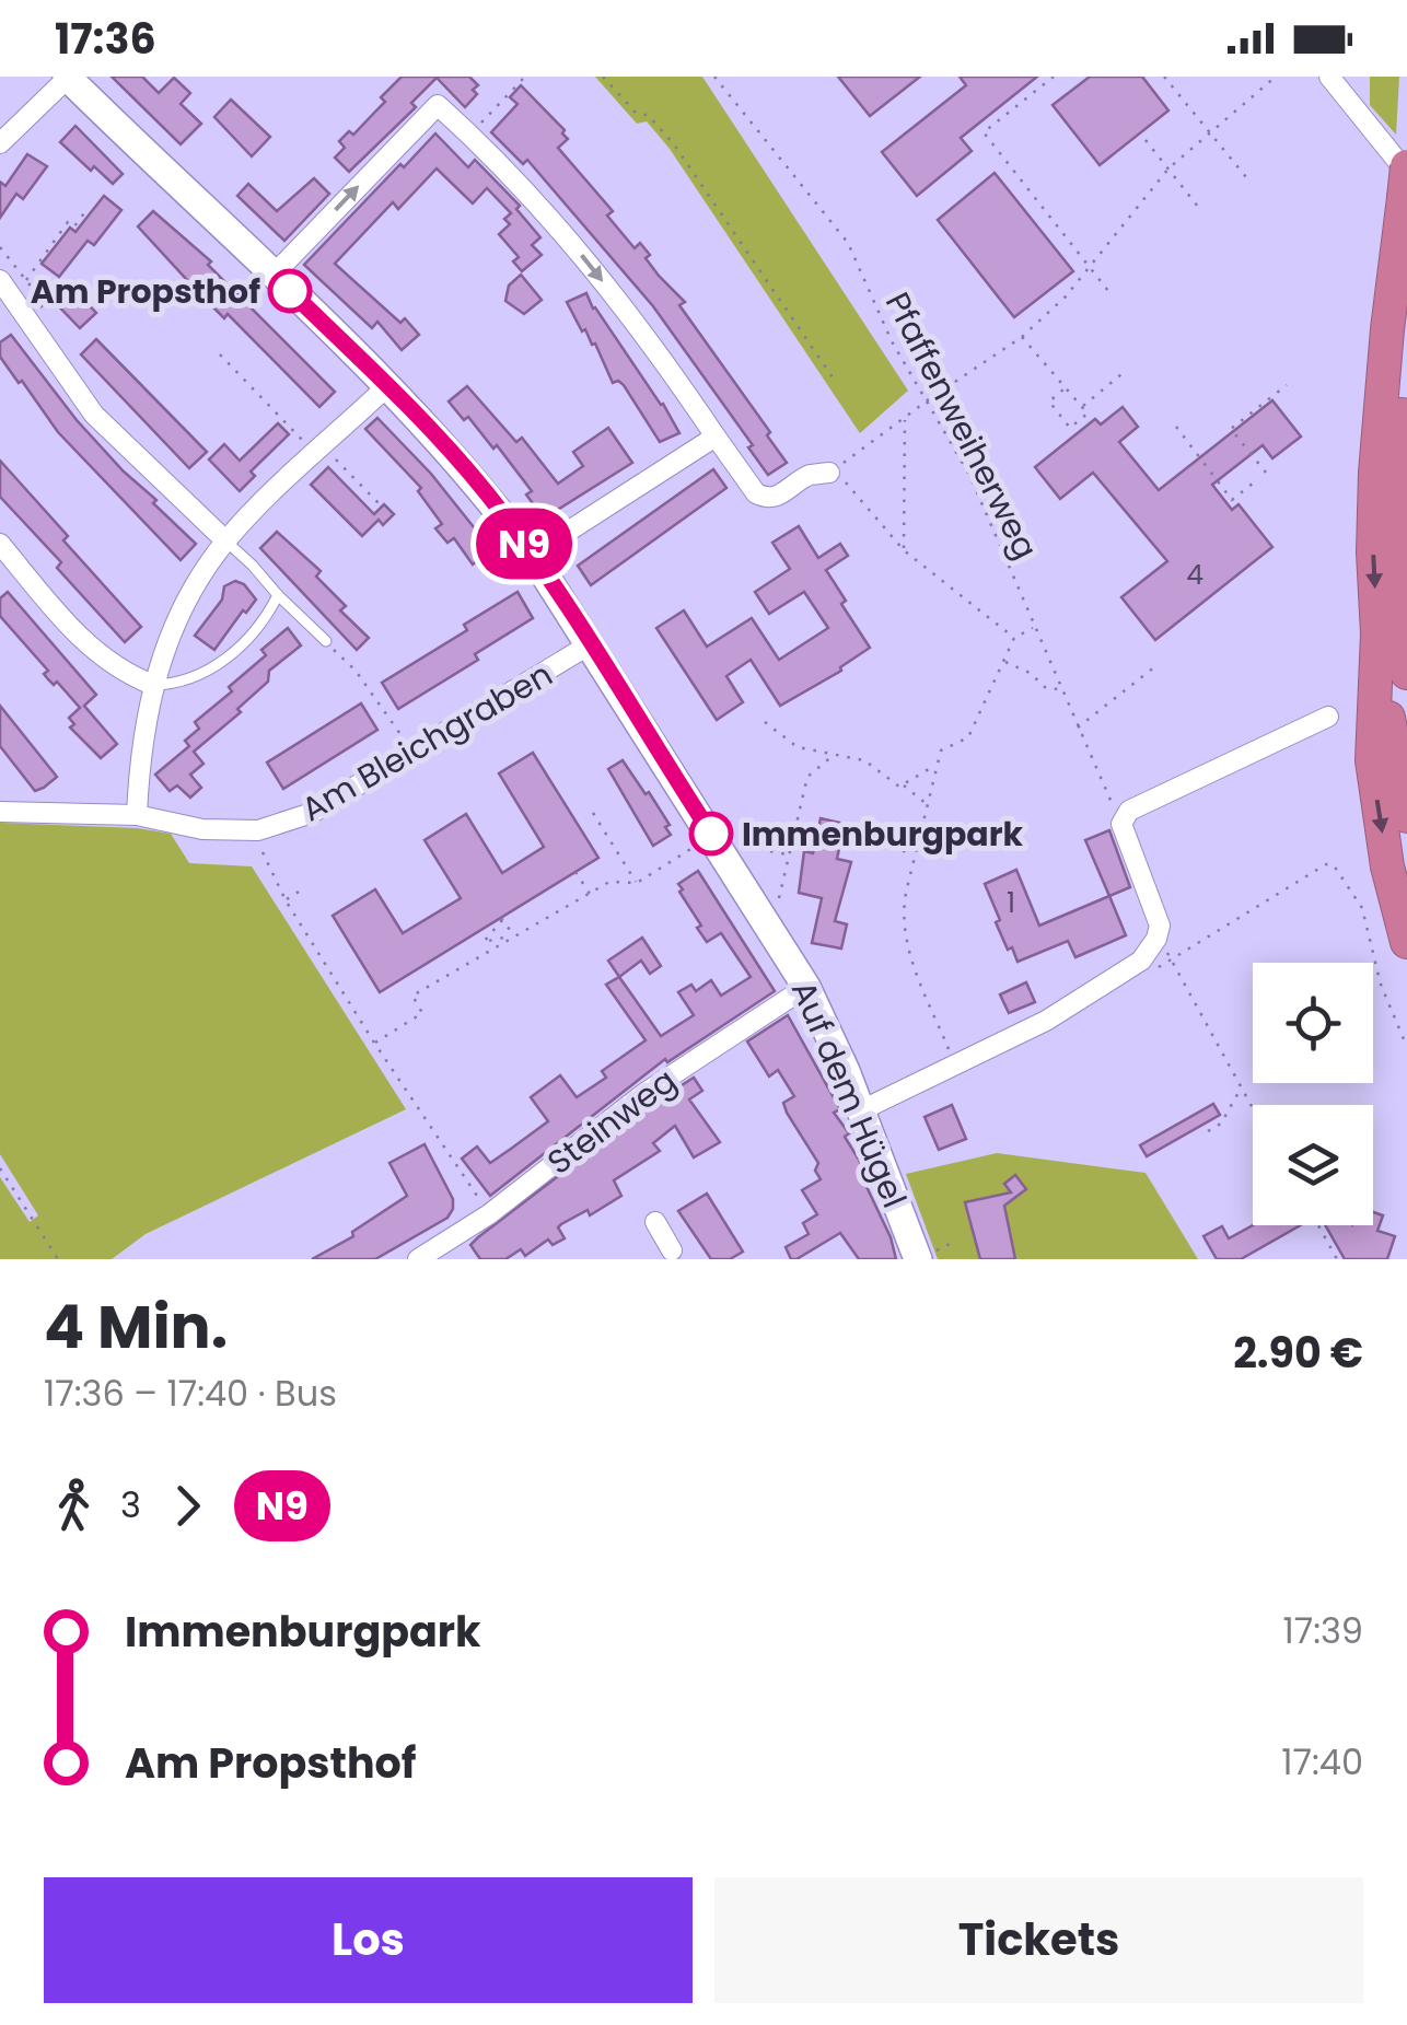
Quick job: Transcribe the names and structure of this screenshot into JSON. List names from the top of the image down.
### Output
{
  "streets": {
    "street": ["Am Bleichgraben", "Auf dem Hügel", "Steinweg"],
    "path": ["Pfaffenweiherweg"]
  },
  "crossings": [
    ["Am Bleichgraben", "Auf dem Hügel"],
    ["Auf dem Hügel", "Steinweg"]
  ],
  "places": ["Am Propsthof", "Immenburgpark"],
  "lines": ["bus line N9"],
  "house_numbers": ["4", "1"],
  "page": {
    "status": "17:36",
    "on_map": "N9",
    "heading": ["4 Min.", "17:36 – 17:40 · Bus", "2.90 €"],
    "legs": ["3", "N9"],
    "list": [
      {
        "name": "Immenburgpark",
        "value": "17:39"
      },
      {
        "name": "Am Propsthof",
        "value": "17:40"
      }
    ],
    "buttons": ["Los", "Tickets"]
  }
}
